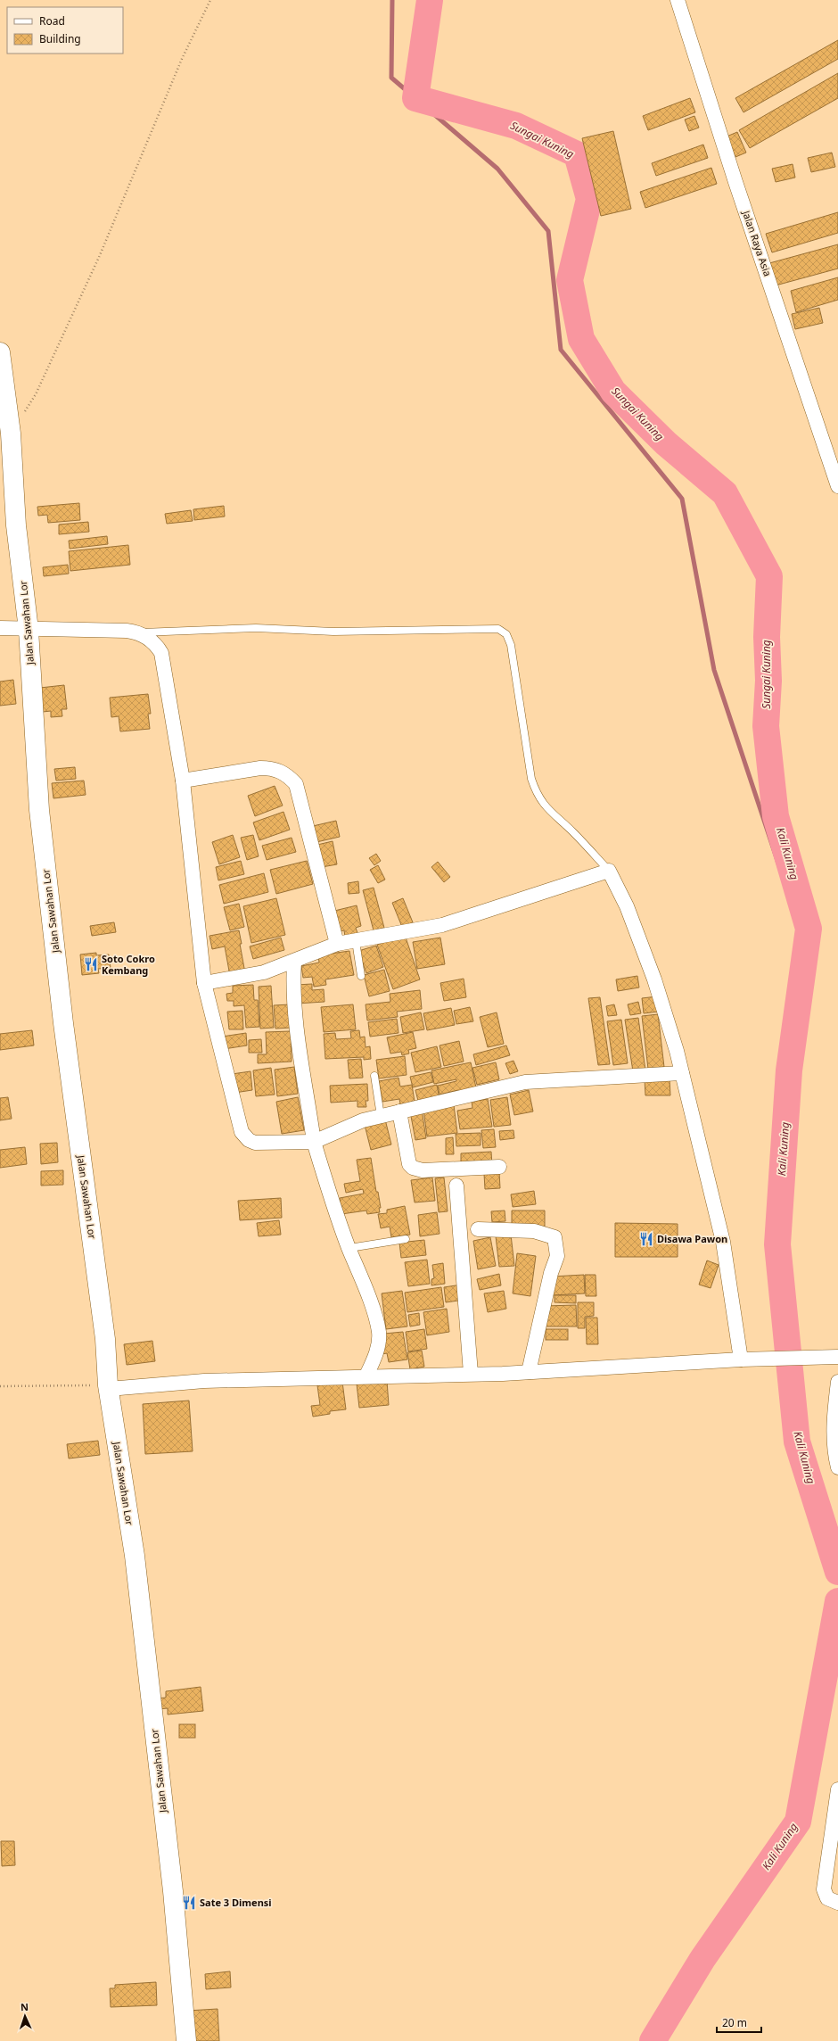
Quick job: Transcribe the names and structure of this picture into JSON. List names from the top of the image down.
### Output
{
  "streets": {
    "main road": ["Jalan Sawahan Lor"],
    "street": ["Jalan Raya Asia"]
  },
  "water": ["Sungai Kuning", "Kali Kuning"],
  "places": {
    "restaurant": ["Soto Cokro Kembang", "Disawa Pawon", "Sate 3 Dimensi"]
  },
  "legend": ["Road", "Building"],
  "scale_bar": "20 m",
  "north": "top"
}
